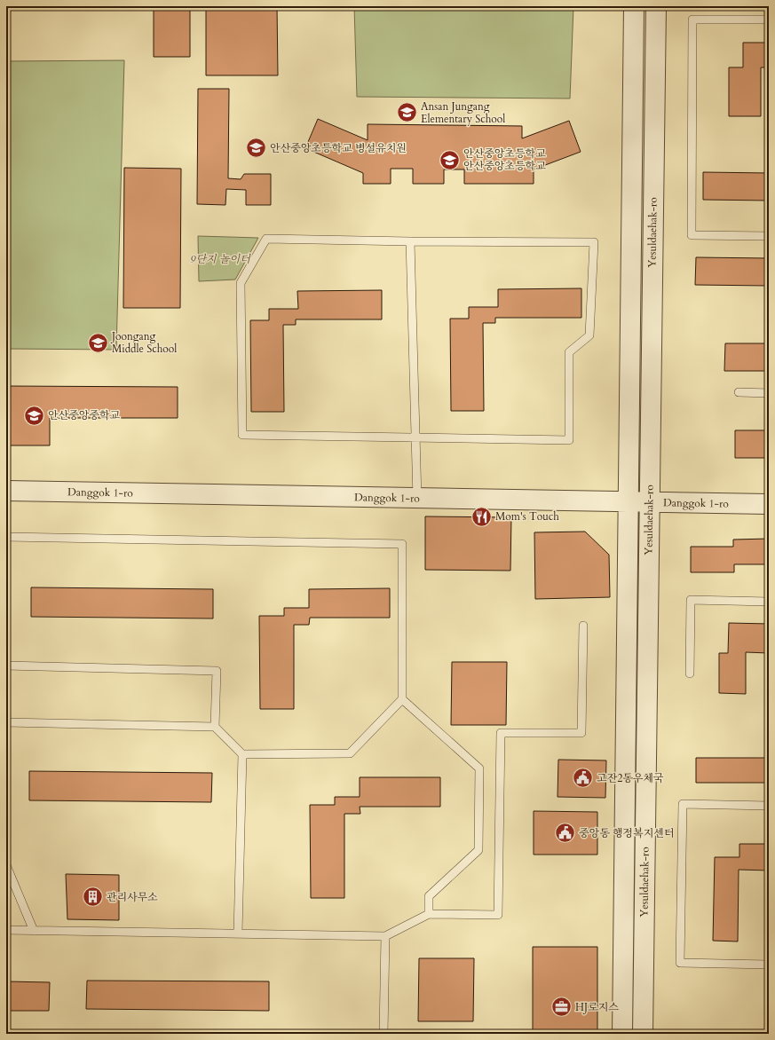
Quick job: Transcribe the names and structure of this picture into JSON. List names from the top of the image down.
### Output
{
  "streets": {
    "street": ["Yesuldaehak-ro", "Danggok 1-ro"]
  },
  "crossings": [
    ["Yesuldaehak-ro", "Danggok 1-ro"]
  ],
  "parks": ["9단지 놀이터"],
  "places": {
    "school or university": [
      "Ansan Jungang Elementary School",
      "안산중앙초등학교 병설유치원",
      "안산중앙초등학교 안산중앙초등학교",
      "Joongang Middle School",
      "안산중앙중학교"
    ],
    "restaurant": ["Mom's Touch"],
    "public building": ["고잔2동우체국", "중앙동 행정복지센터"],
    "building": ["관리사무소"],
    "office": ["HJ로지스"]
  }
}
